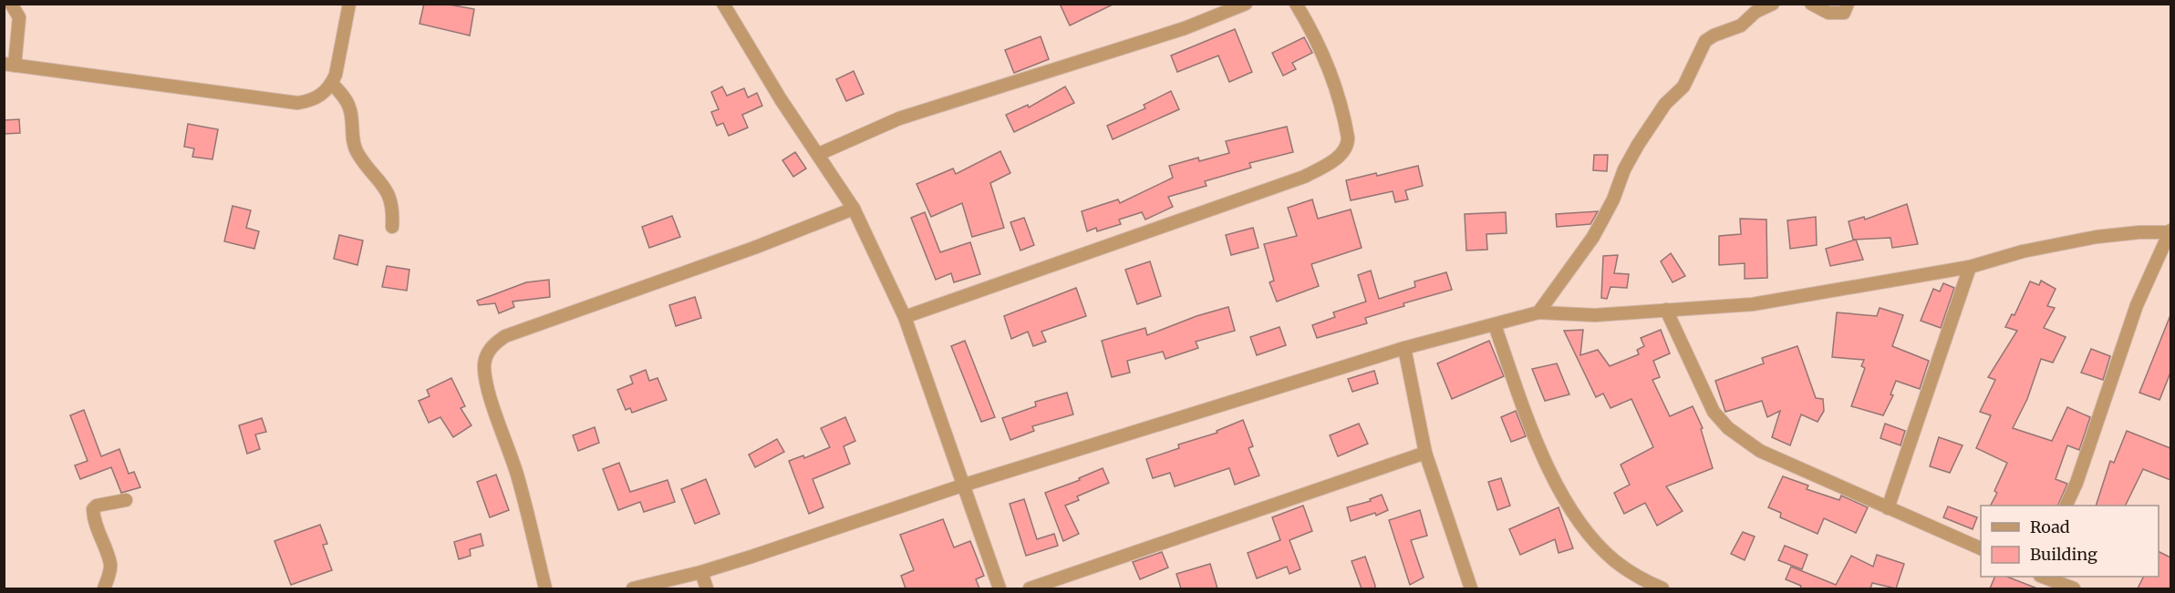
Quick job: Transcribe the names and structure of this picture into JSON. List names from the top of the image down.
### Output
{
  "legend": ["Road", "Building"]
}
